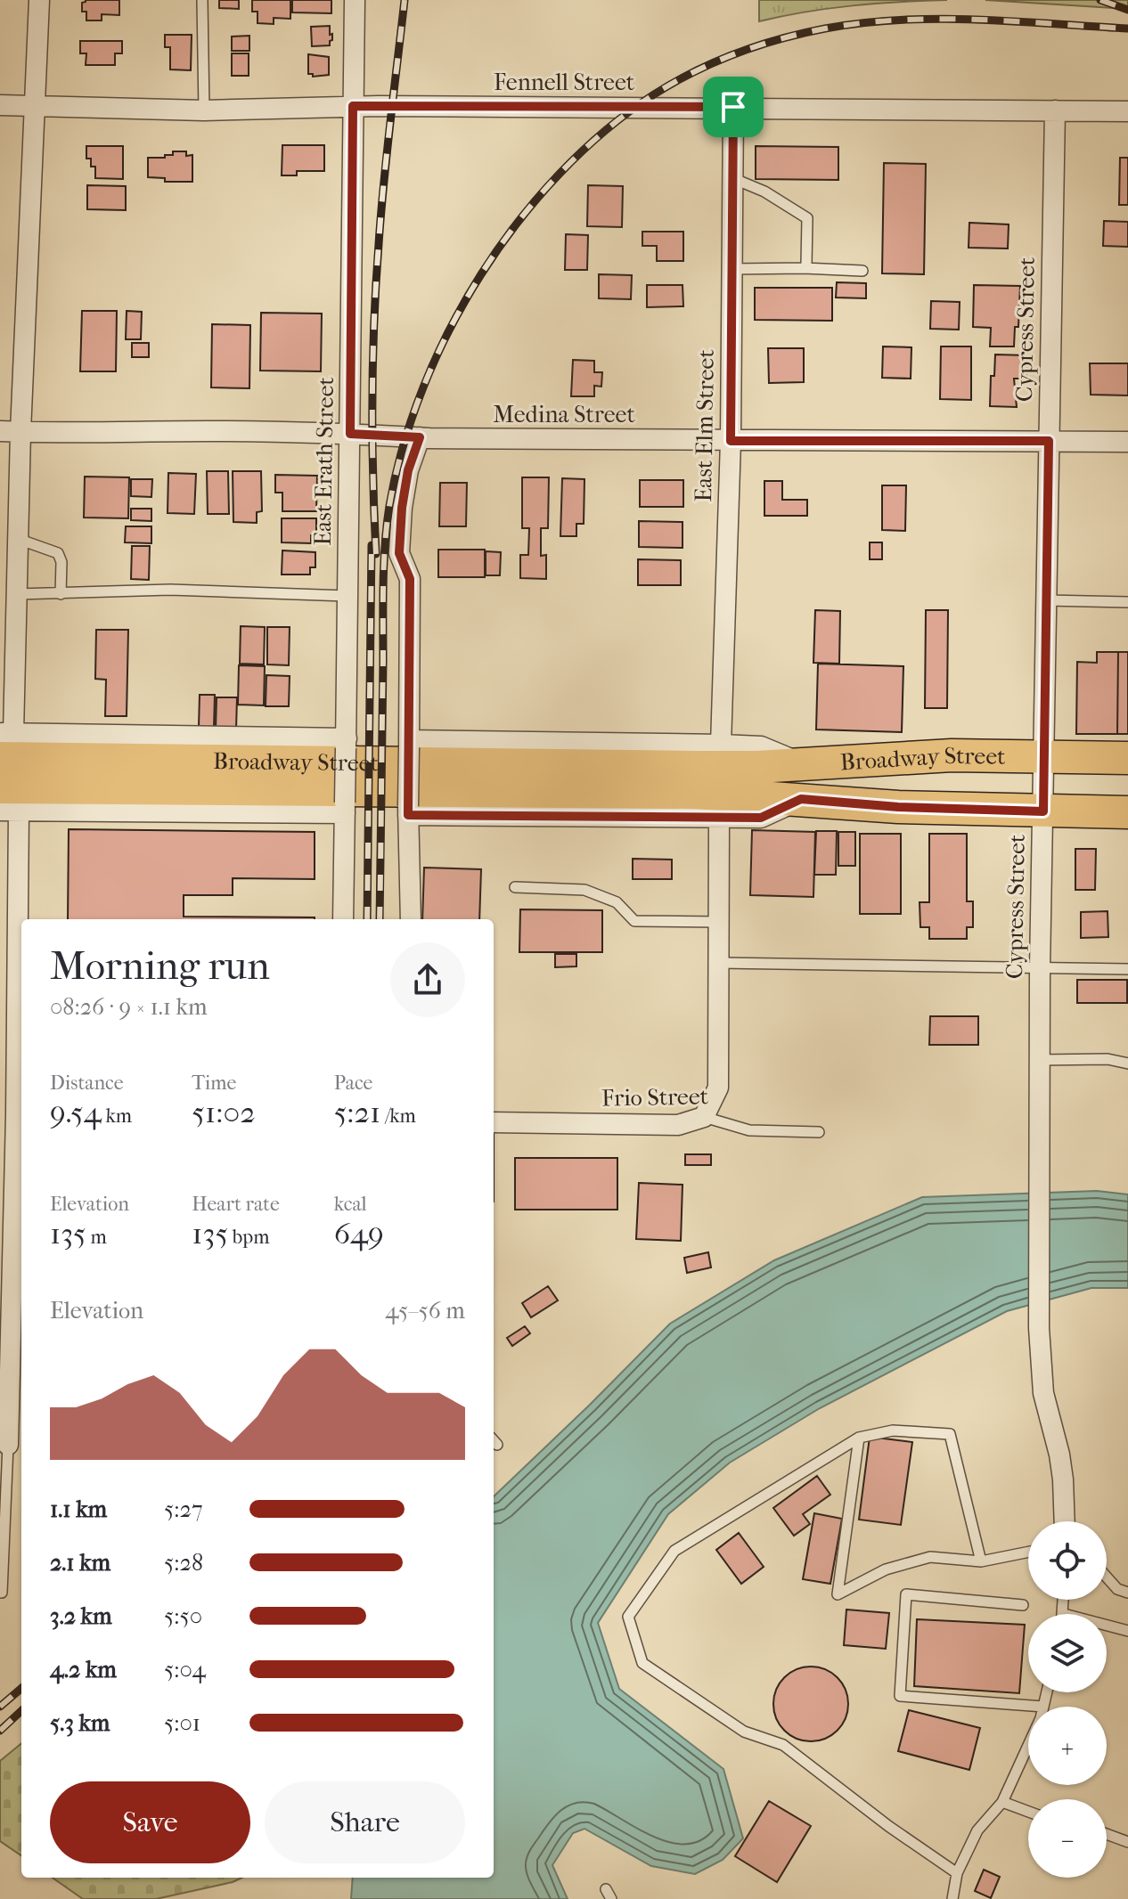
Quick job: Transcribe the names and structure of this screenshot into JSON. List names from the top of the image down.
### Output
{
  "streets": {
    "main road": ["Broadway Street"],
    "street": [
      "Fennell Street",
      "Cypress Street",
      "Medina Street",
      "East Elm Street",
      "East Erath Street",
      "Frio Street"
    ]
  },
  "crossings": [
    ["Fennell Street", "Cypress Street"],
    ["Fennell Street", "East Elm Street"],
    ["Fennell Street", "East Erath Street"],
    ["Cypress Street", "Medina Street"],
    ["Cypress Street", "Broadway Street"],
    ["Medina Street", "East Elm Street"],
    ["Medina Street", "East Erath Street"],
    ["East Elm Street", "Broadway Street"],
    ["East Erath Street", "Broadway Street"]
  ],
  "page": {
    "heading": ["Morning run", "08:26 · 9 × 1.1 km"],
    "stats": [
      ["Distance", "9.54 km"],
      ["Time", "51:02"],
      ["Pace", "5:21 /km"],
      ["Elevation", "135 m"],
      ["Heart rate", "135 bpm"],
      ["kcal", "649"]
    ],
    "chart": ["Elevation", "45–56 m"],
    "list": [
      {
        "name": "1.1 km",
        "note": "5:27"
      },
      {
        "name": "2.1 km",
        "note": "5:28"
      },
      {
        "name": "3.2 km",
        "note": "5:50"
      },
      {
        "name": "4.2 km",
        "note": "5:04"
      },
      {
        "name": "5.3 km",
        "note": "5:01"
      }
    ],
    "map_buttons": ["+", "−"],
    "buttons": ["Save", "Share"]
  }
}
